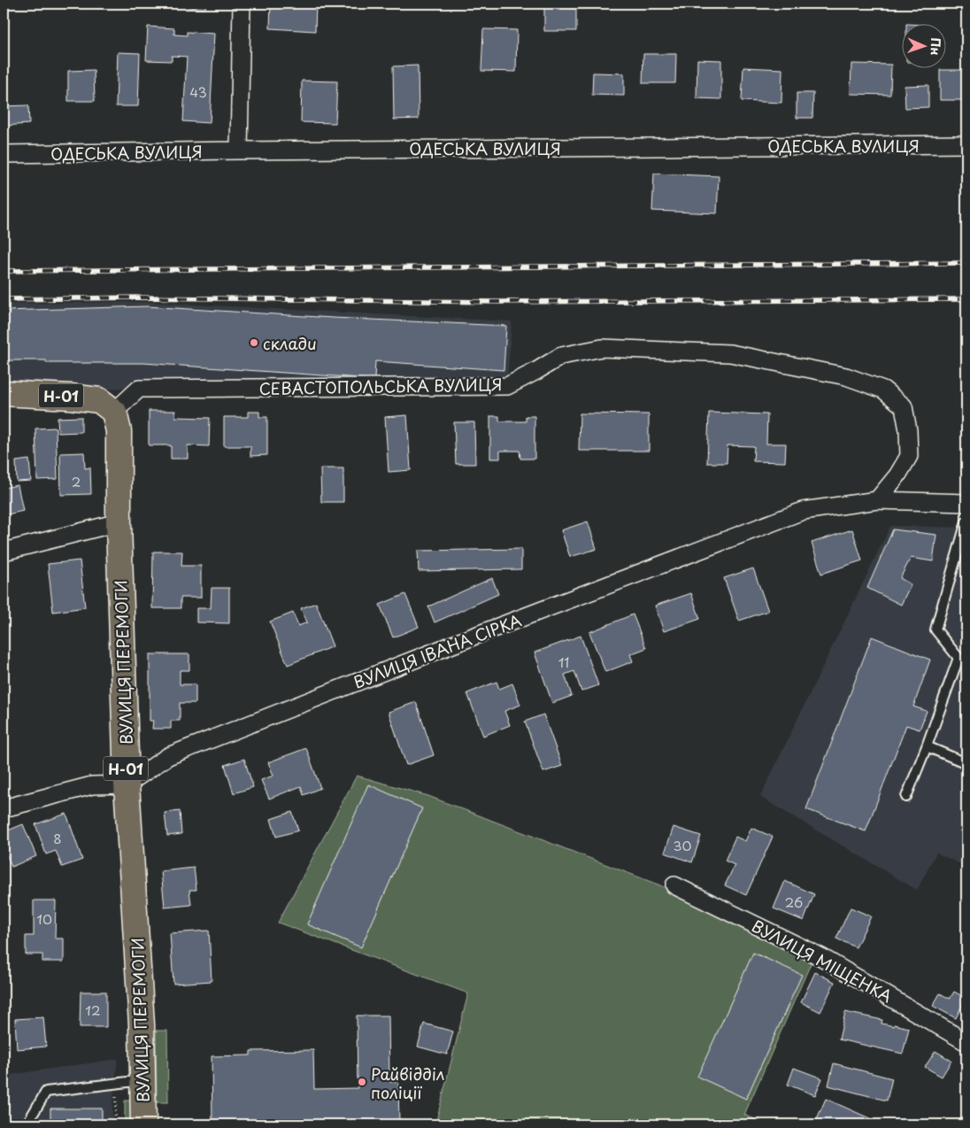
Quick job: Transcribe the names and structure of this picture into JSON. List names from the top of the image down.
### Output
{
  "streets": {
    "main road": ["Н-01", "ВУЛИЦЯ ПЕРЕМОГИ"],
    "street": [
      "ОДЕСЬКА ВУЛИЦЯ",
      "СЕВАСТОПОЛЬСЬКА ВУЛИЦЯ",
      "ВУЛИЦЯ ІВАНА СІРКА",
      "ВУЛИЦЯ МІЩЕНКА"
    ]
  },
  "crossings": [
    ["СЕВАСТОПОЛЬСЬКА ВУЛИЦЯ", "Н-01"],
    ["СЕВАСТОПОЛЬСЬКА ВУЛИЦЯ", "ВУЛИЦЯ ІВАНА СІРКА"],
    ["СЕВАСТОПОЛЬСЬКА ВУЛИЦЯ", "ВУЛИЦЯ ПЕРЕМОГИ"],
    ["Н-01", "ВУЛИЦЯ ПЕРЕМОГИ"],
    ["ВУЛИЦЯ ІВАНА СІРКА", "ВУЛИЦЯ ПЕРЕМОГИ"]
  ],
  "places": ["склади", "Райвідділ поліції"],
  "house_numbers": [
    "43",
    "2",
    "11",
    "8",
    "30",
    "26",
    "10",
    "12"
  ],
  "north": "right"
}
